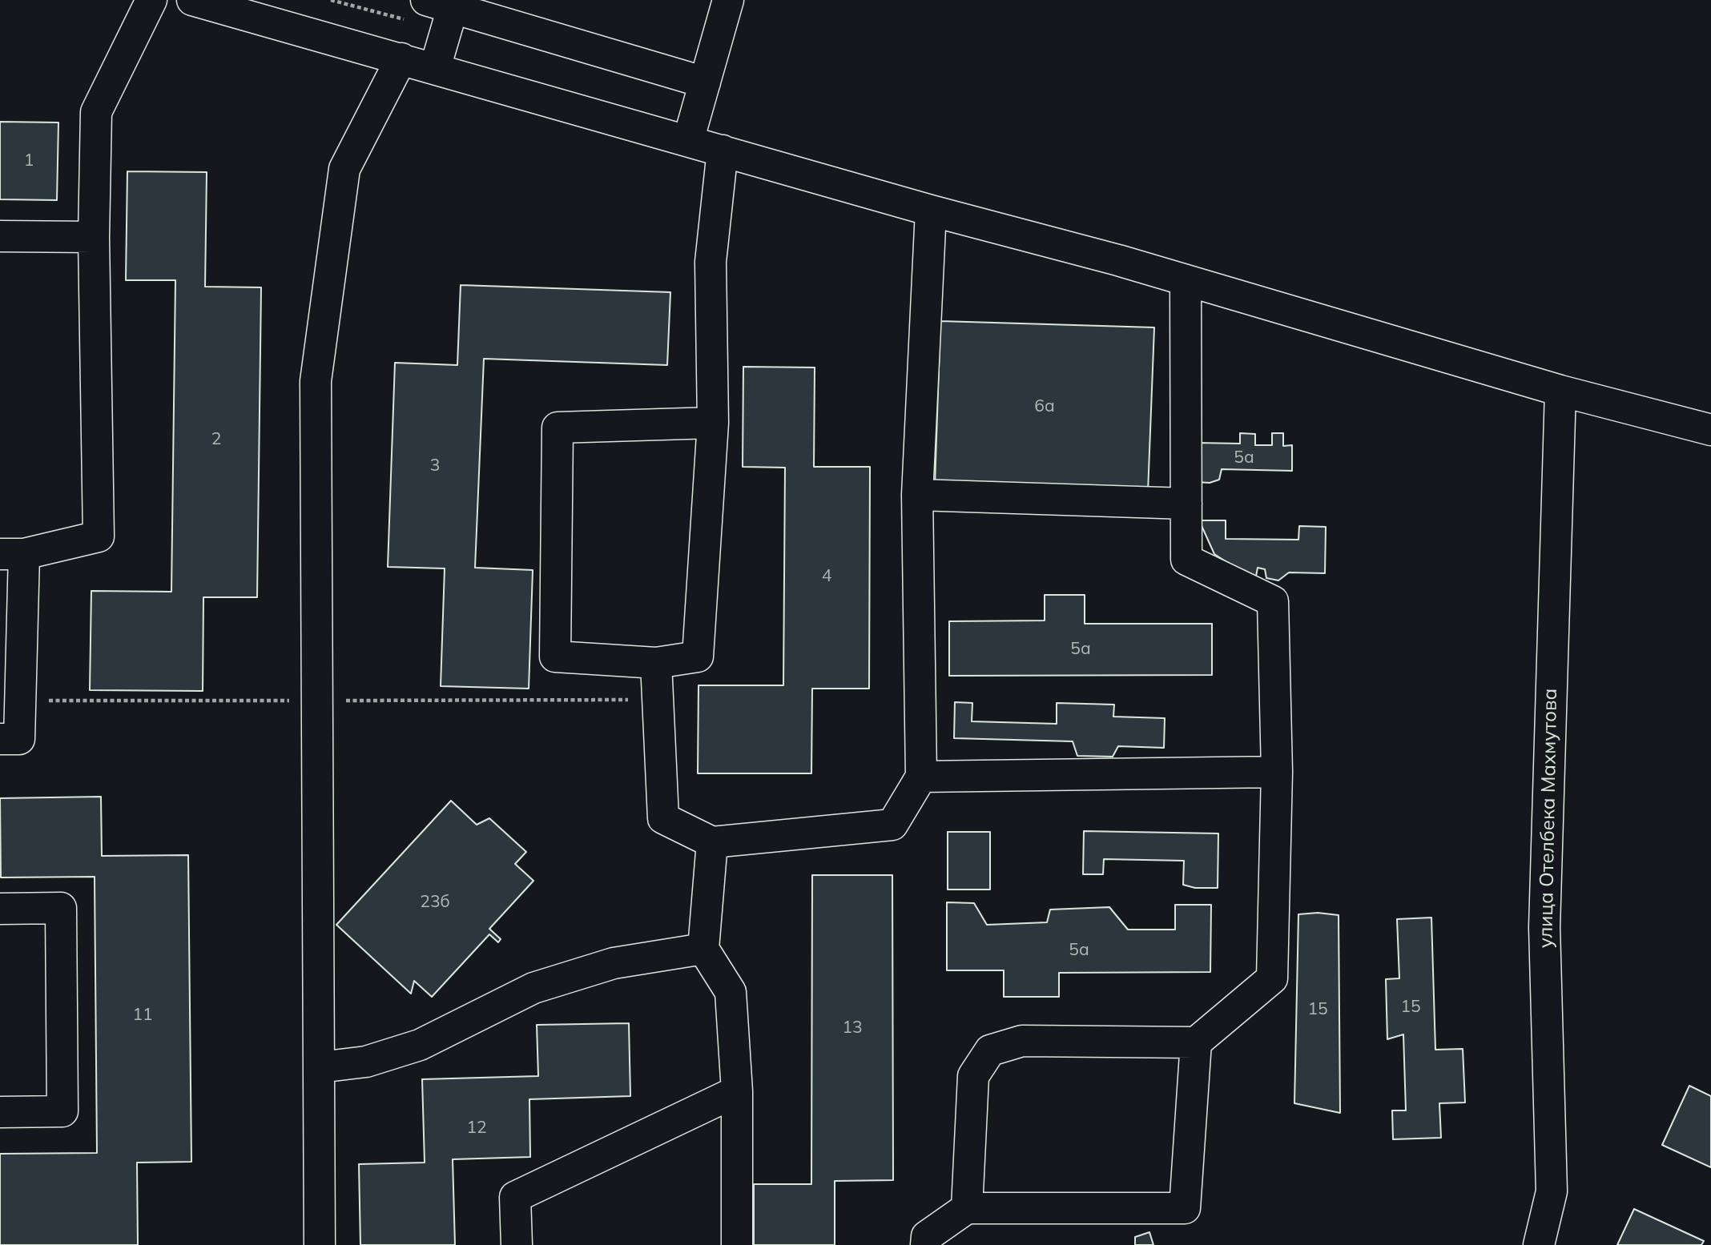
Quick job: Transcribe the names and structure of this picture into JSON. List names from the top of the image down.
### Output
{
  "streets": {
    "street": ["улица Отелбека Махмутова"]
  },
  "house_numbers": [
    "1",
    "6а",
    "2",
    "5а",
    "3",
    "4",
    "5а",
    "23б",
    "5а",
    "15",
    "15",
    "11",
    "13",
    "12"
  ]
}
